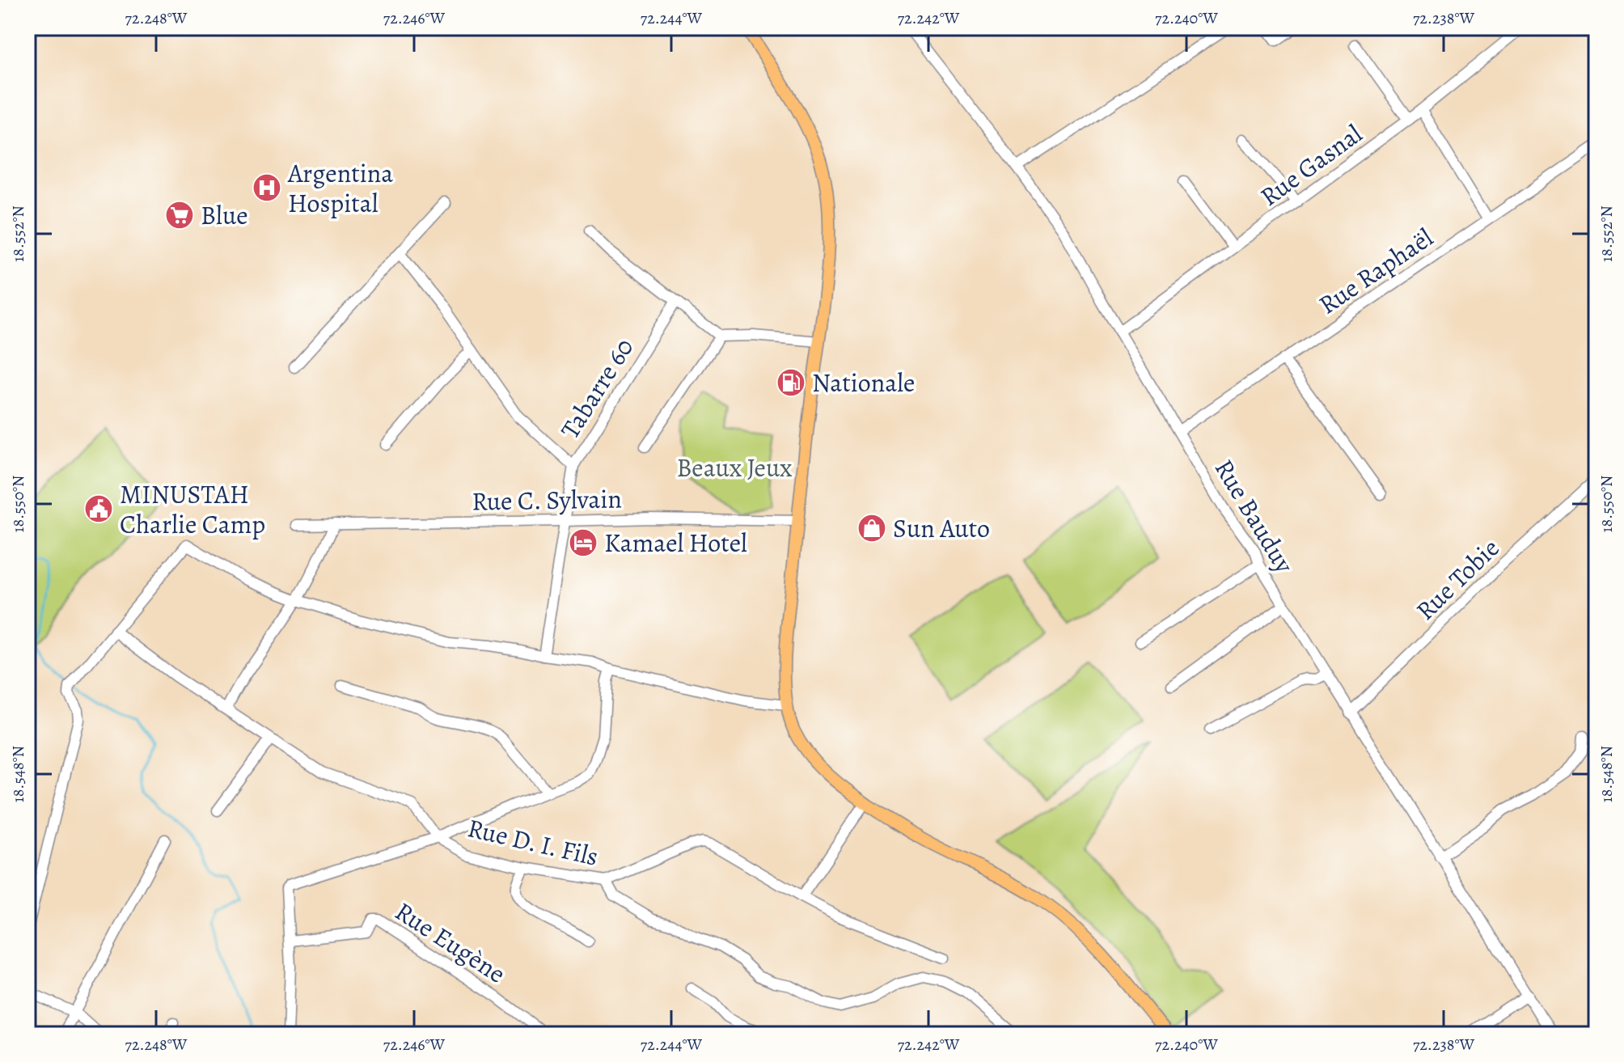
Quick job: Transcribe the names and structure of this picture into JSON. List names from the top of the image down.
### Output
{
  "streets": {
    "street": [
      "Rue Gasnal",
      "Rue Raphaël",
      "Tabarre 60",
      "Rue C. Sylvain",
      "Rue Bauduy",
      "Rue Tobie",
      "Rue D. I. Fils",
      "Rue Eugène"
    ]
  },
  "crossings": [
    ["Rue Gasnal", "Rue Bauduy"],
    ["Rue Raphaël", "Rue Bauduy"],
    ["Tabarre 60", "Rue C. Sylvain"],
    ["Rue Bauduy", "Rue Tobie"],
    ["Rue D. I. Fils", "Rue Eugène"]
  ],
  "parks": ["Beaux Jeux"],
  "places": {
    "hospital": ["Argentina Hospital"],
    "supermarket": ["Blue"],
    "fuel station": ["Nationale"],
    "public building": ["MINUSTAH Charlie Camp"],
    "shop": ["Sun Auto"],
    "hotel": ["Kamael Hotel"]
  },
  "coordinates": [
    "72.248°W",
    "72.246°W",
    "72.244°W",
    "72.242°W",
    "72.240°W",
    "72.238°W",
    "18.552°N",
    "18.550°N",
    "18.548°N"
  ]
}
